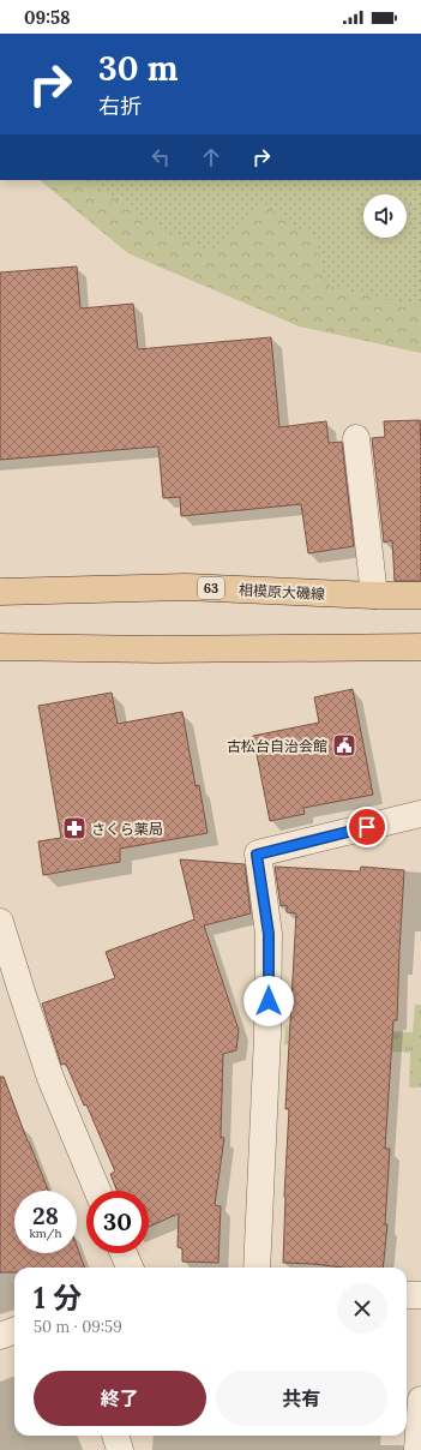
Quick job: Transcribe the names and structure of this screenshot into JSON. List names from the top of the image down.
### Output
{
  "streets": {
    "main road": ["63", "相模原大磯線"]
  },
  "places": {
    "public building": ["古松台自治会館"],
    "pharmacy": ["さくら薬局"]
  },
  "page": {
    "status": "09:58",
    "turn": ["30 m", "右折"],
    "speed": "28 km/h",
    "limit": "30",
    "heading": ["1 分", "50 m · 09:59"],
    "buttons": ["終了", "共有"]
  }
}
